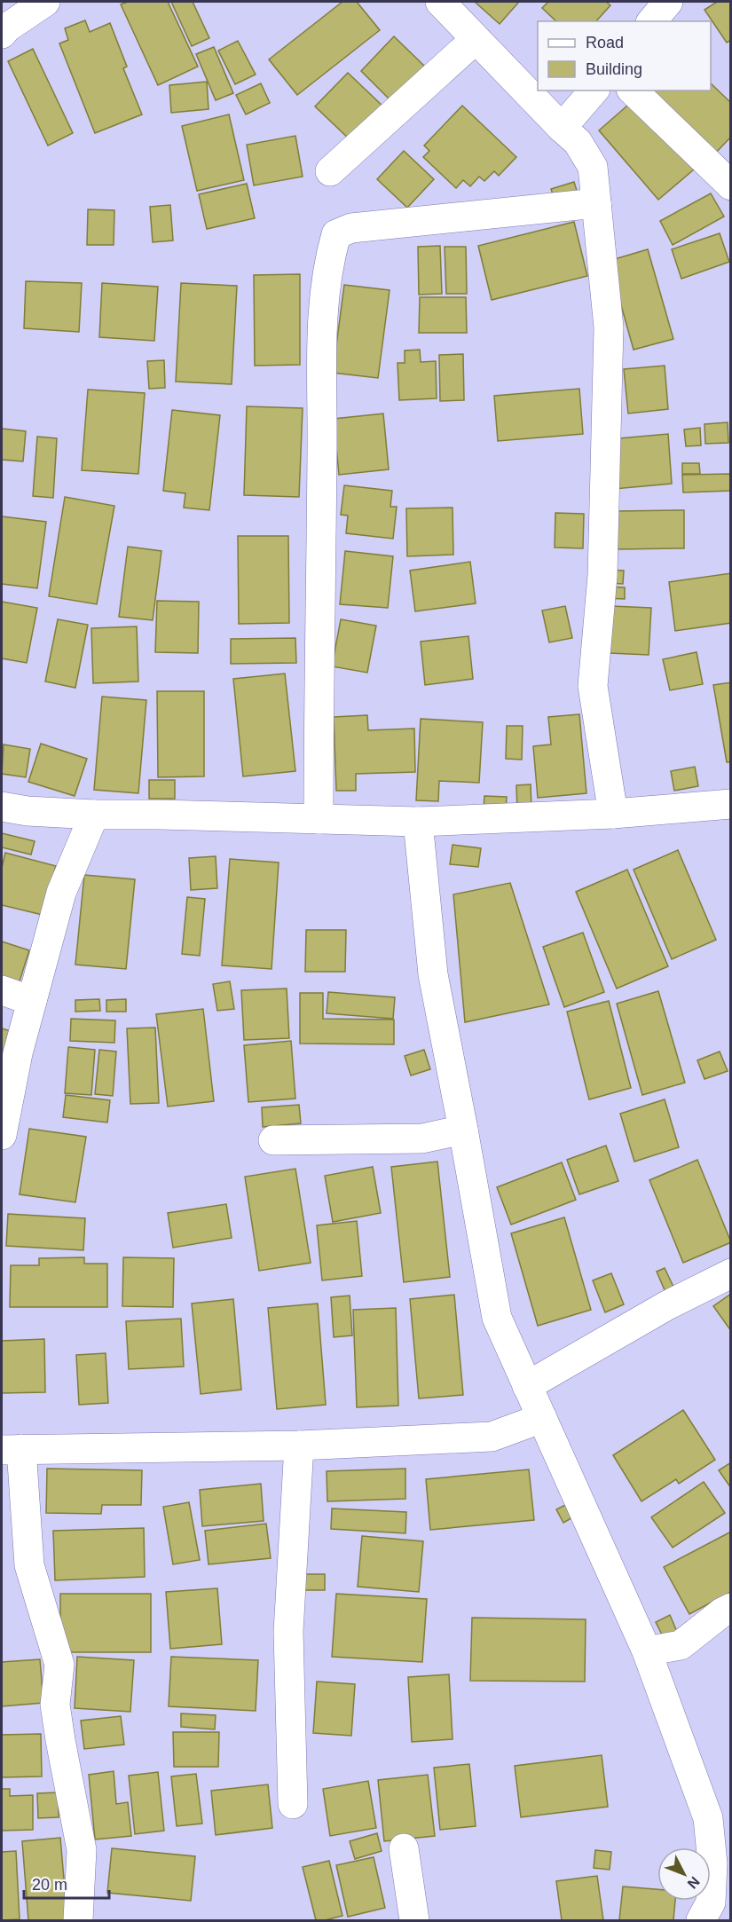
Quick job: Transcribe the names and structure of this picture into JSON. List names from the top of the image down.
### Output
{
  "legend": ["Road", "Building"],
  "scale_bar": "20 m",
  "north": "bottom right"
}
